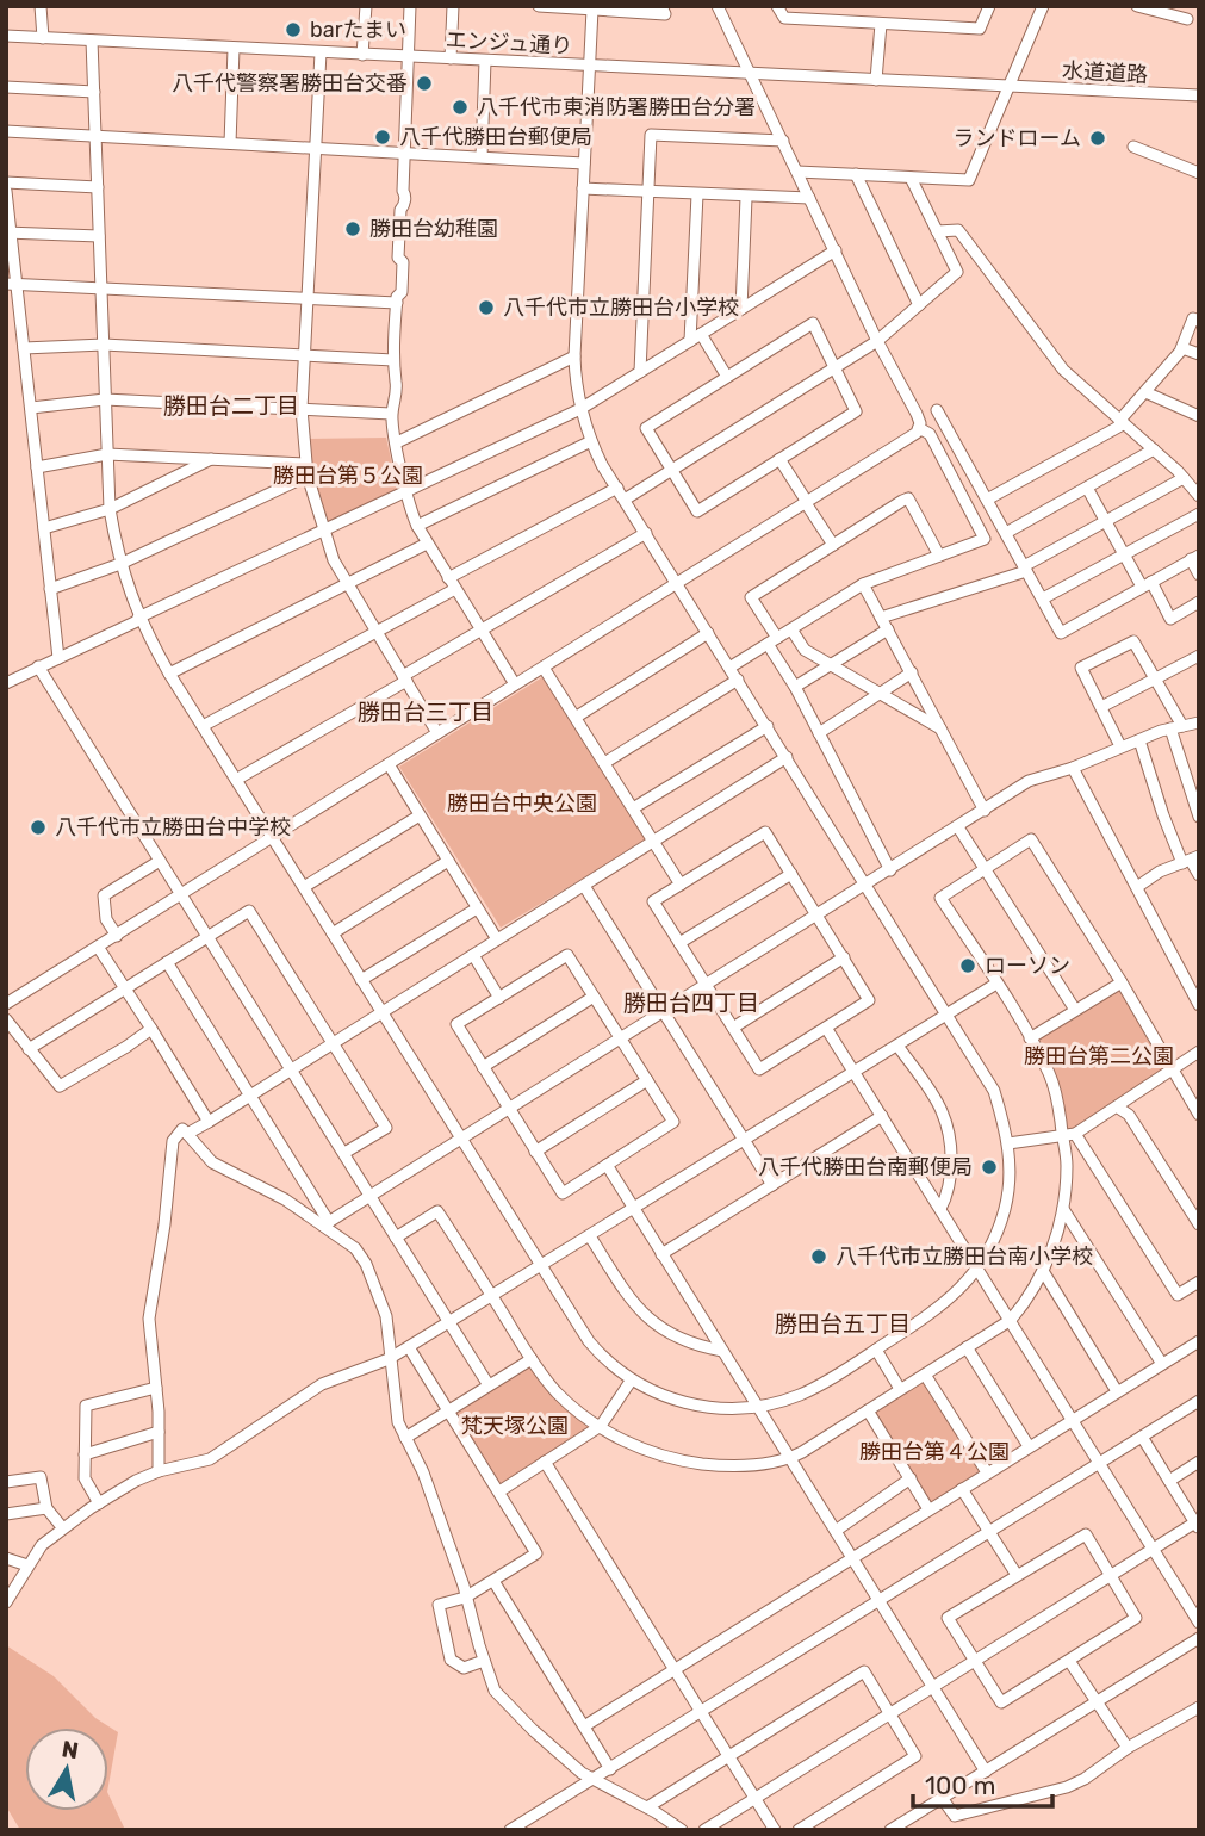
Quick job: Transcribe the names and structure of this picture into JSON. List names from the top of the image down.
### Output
{
  "streets": {
    "street": ["エンジュ通り", "水道道路"]
  },
  "crossings": [
    ["エンジュ通り", "水道道路"]
  ],
  "districts": [
    "勝田台二丁目",
    "勝田台三丁目",
    "勝田台四丁目",
    "勝田台五丁目"
  ],
  "parks": [
    "勝田台第５公園",
    "勝田台中央公園",
    "勝田台第二公園",
    "梵天塚公園",
    "勝田台第４公園"
  ],
  "places": [
    "barたまい",
    "八千代警察署勝田台交番",
    "八千代市東消防署勝田台分署",
    "八千代勝田台郵便局",
    "ランドローム",
    "勝田台幼稚園",
    "八千代市立勝田台小学校",
    "八千代市立勝田台中学校",
    "ローソン",
    "八千代勝田台南郵便局",
    "八千代市立勝田台南小学校"
  ],
  "scale_bar": "100 m",
  "north": "top"
}
